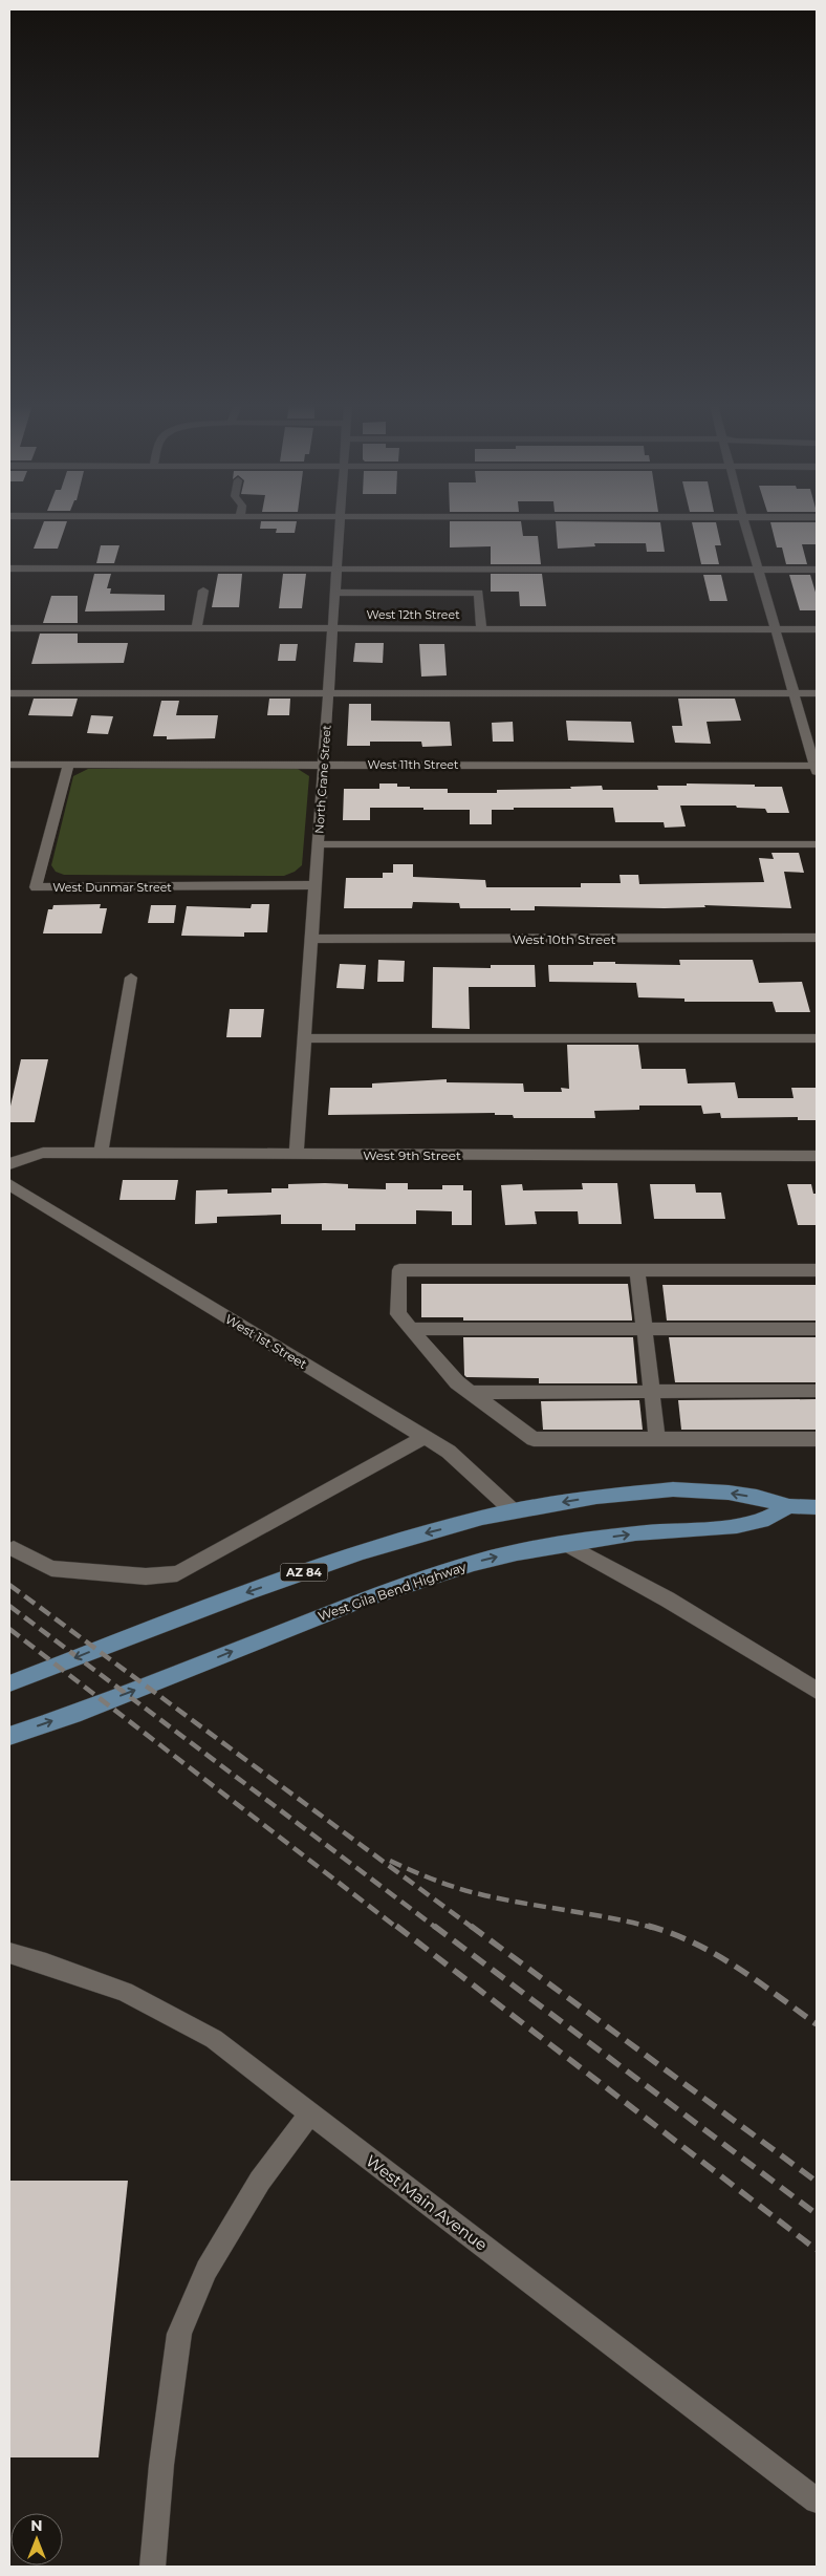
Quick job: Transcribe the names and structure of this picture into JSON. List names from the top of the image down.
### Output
{
  "streets": {
    "main road": ["AZ 84", "West Gila Bend Highway"],
    "street": [
      "West 12th Street",
      "West 11th Street",
      "North Crane Street",
      "West Dunmar Street",
      "West 10th Street",
      "West 9th Street",
      "West 1st Street",
      "West Main Avenue"
    ]
  },
  "crossings": [
    ["West 12th Street", "North Crane Street"],
    ["West 11th Street", "North Crane Street"],
    ["West 11th Street", "West Dunmar Street"],
    ["North Crane Street", "West Dunmar Street"],
    ["North Crane Street", "West 10th Street"],
    ["North Crane Street", "West 9th Street"],
    ["West 1st Street", "AZ 84"],
    ["AZ 84", "West Gila Bend Highway"]
  ],
  "north": "top"
}
